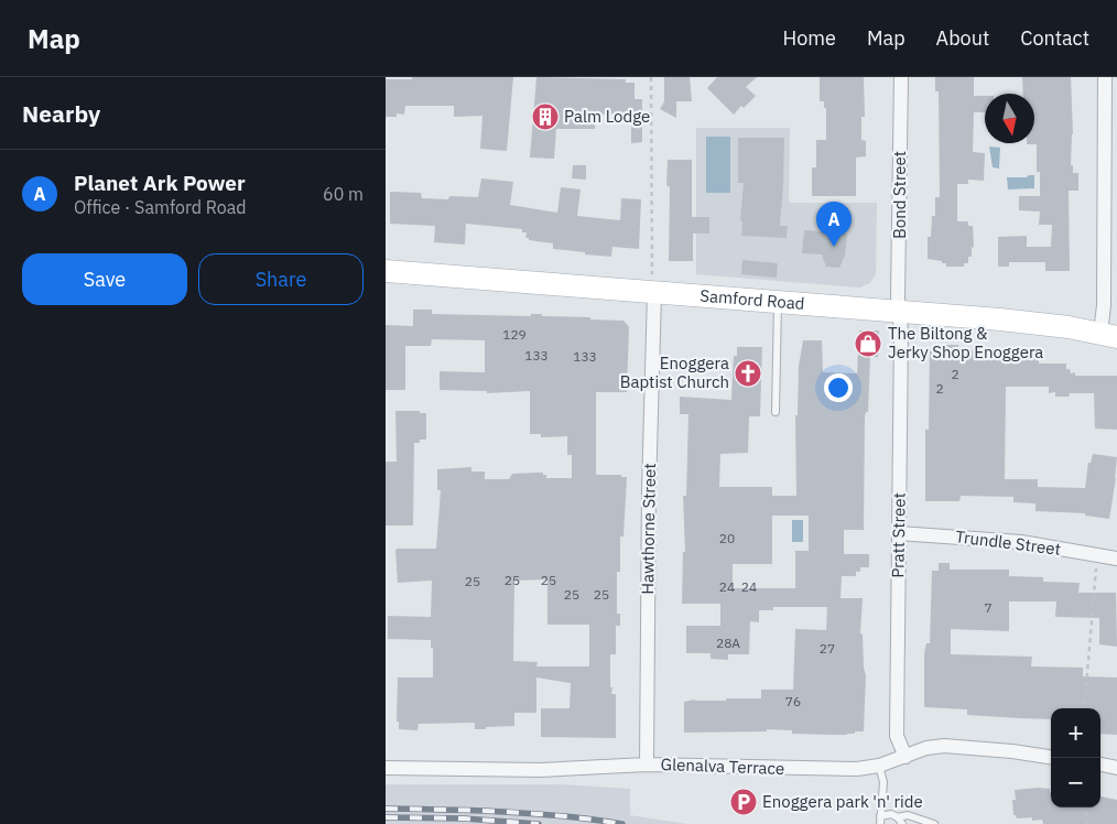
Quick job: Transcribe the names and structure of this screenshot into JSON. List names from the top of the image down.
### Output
{
  "streets": {
    "main road": ["Samford Road"],
    "street": [
      "Bond Street",
      "Hawthorne Street",
      "Pratt Street",
      "Trundle Street",
      "Glenalva Terrace"
    ]
  },
  "crossings": [
    ["Bond Street", "Samford Road"],
    ["Bond Street", "Pratt Street"],
    ["Samford Road", "Hawthorne Street"],
    ["Samford Road", "Pratt Street"],
    ["Hawthorne Street", "Glenalva Terrace"],
    ["Pratt Street", "Trundle Street"],
    ["Pratt Street", "Glenalva Terrace"]
  ],
  "places": {
    "building": ["Palm Lodge"],
    "shop": ["The Biltong & Jerky Shop Enoggera"],
    "church": ["Enoggera Baptist Church"],
    "parking": ["Enoggera park 'n' ride"]
  },
  "house_numbers": [
    "129",
    "133",
    "133",
    "2",
    "2",
    "20",
    "25",
    "25",
    "25",
    "24",
    "24",
    "25",
    "25",
    "7",
    "28A",
    "27",
    "76"
  ],
  "north": "bottom",
  "page": {
    "header": "Map",
    "nav": [
      "Home",
      "Map",
      "About",
      "Contact"
    ],
    "heading": "Nearby",
    "list": [
      {
        "mark": "A",
        "name": "Planet Ark Power",
        "note": "Office · Samford Road",
        "value": "60 m"
      }
    ],
    "pins": "A",
    "buttons": ["Save", "Share"],
    "map_buttons": ["+", "−"]
  }
}
